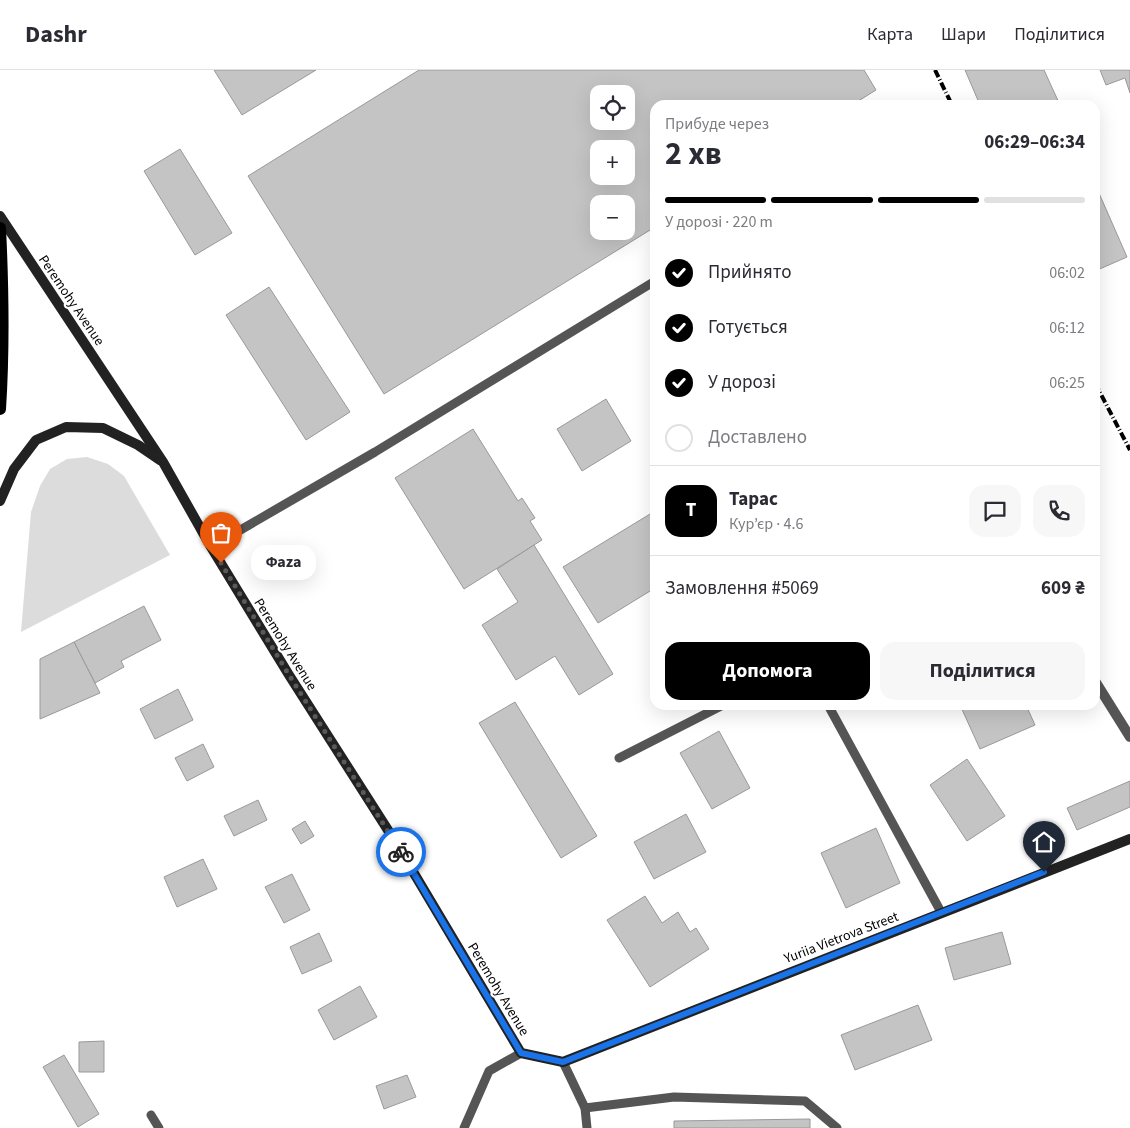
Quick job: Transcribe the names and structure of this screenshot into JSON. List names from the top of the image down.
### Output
{
  "streets": {
    "street": ["Peremohy Avenue", "Yuriia Vietrova Street"]
  },
  "crossings": [
    ["Peremohy Avenue", "Yuriia Vietrova Street"]
  ],
  "places": ["Фаzа"],
  "page": {
    "header": "Dashr",
    "nav": ["Карта", "Шари", "Поділитися"],
    "map_buttons": ["+", "−"],
    "heading": ["2 хв", "Прибуде через", "06:29–06:34"],
    "panel": [
      "Тарас",
      "Кур’єр · 4.6",
      "Замовлення #5069",
      "609 ₴"
    ],
    "bar": "У дорозі · 220 m",
    "list": [
      ["Прийнято", "06:02"],
      ["Готується", "06:12"],
      ["У дорозі", "06:25"],
      "Доставлено"
    ],
    "round": "Т",
    "bubble": "Фаzа",
    "buttons": ["Допомога", "Поділитися"]
  }
}
